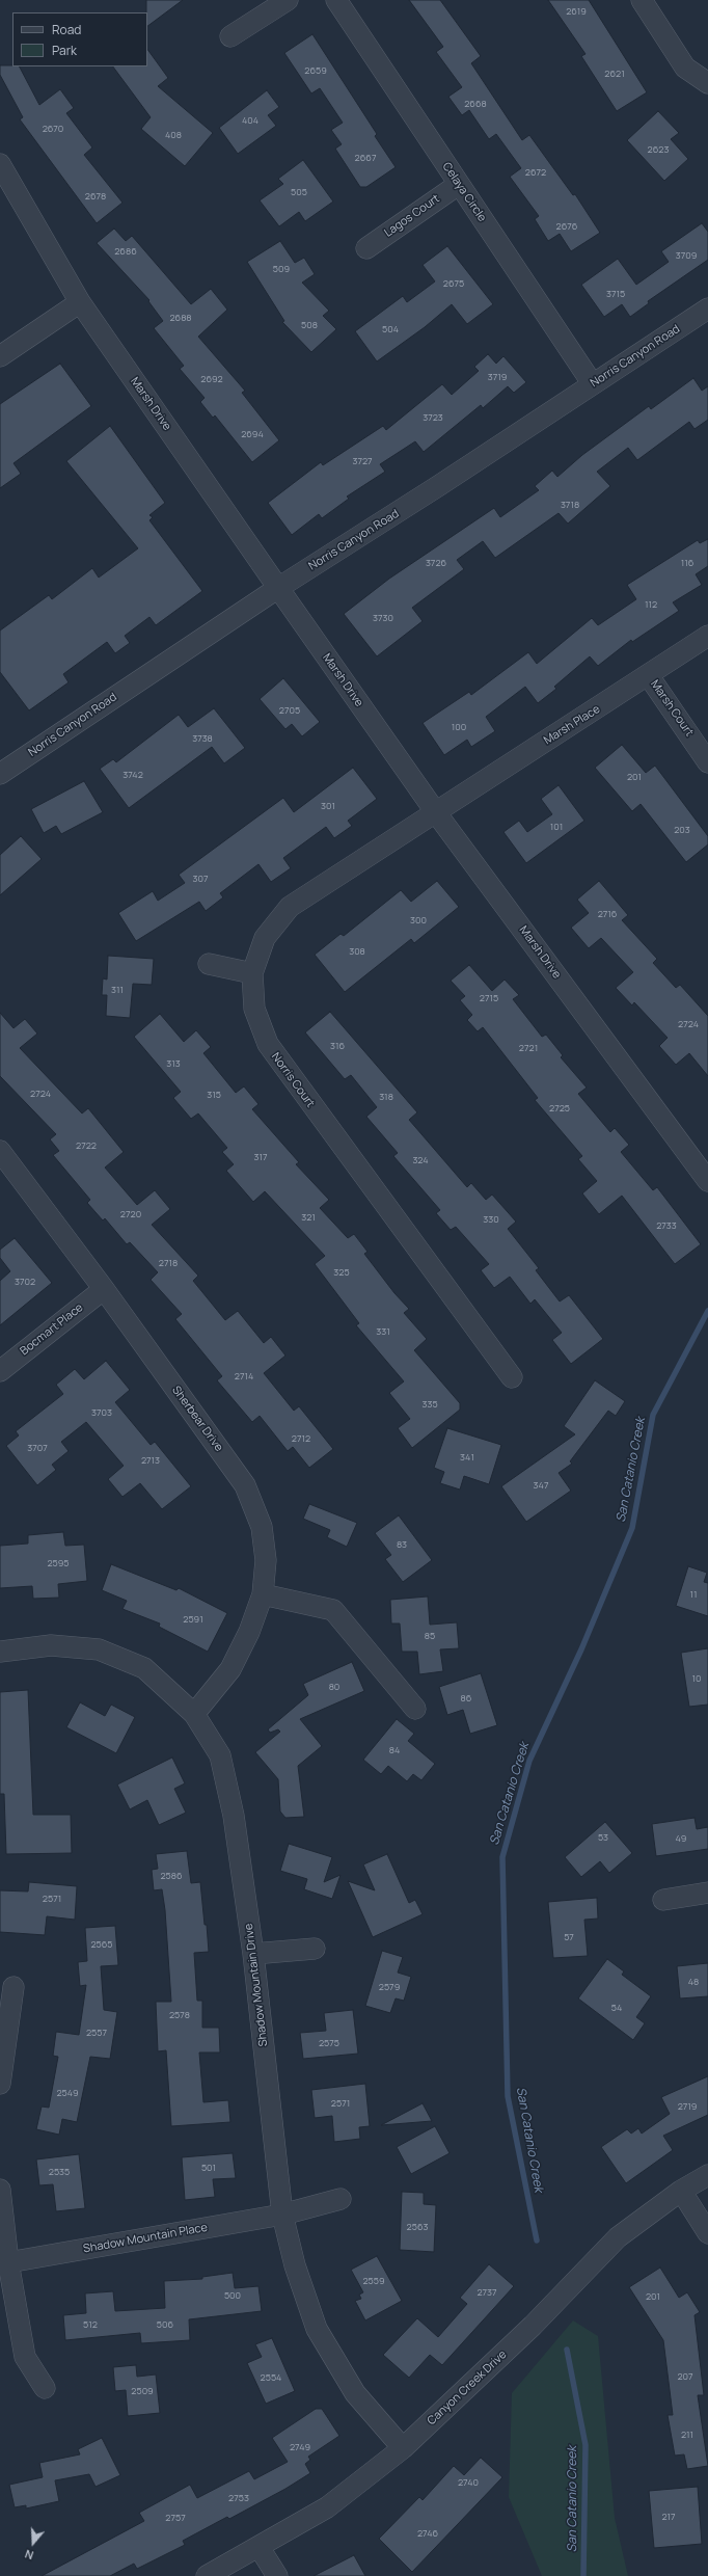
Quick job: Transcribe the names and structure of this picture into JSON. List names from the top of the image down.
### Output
{
  "streets": {
    "street": [
      "Celaya Circle",
      "Lagos Court",
      "Norris Canyon Road",
      "Marsh Drive",
      "Marsh Court",
      "Marsh Place",
      "Norris Court",
      "Bocmart Place",
      "Sherbear Drive",
      "Shadow Mountain Drive",
      "Shadow Mountain Place",
      "Canyon Creek Drive"
    ]
  },
  "crossings": [
    ["Celaya Circle", "Lagos Court"],
    ["Celaya Circle", "Norris Canyon Road"],
    ["Norris Canyon Road", "Marsh Drive"],
    ["Marsh Drive", "Marsh Place"],
    ["Marsh Drive", "Norris Court"],
    ["Marsh Court", "Marsh Place"],
    ["Marsh Place", "Norris Court"],
    ["Bocmart Place", "Sherbear Drive"],
    ["Sherbear Drive", "Shadow Mountain Drive"],
    ["Shadow Mountain Drive", "Shadow Mountain Place"],
    ["Shadow Mountain Drive", "Canyon Creek Drive"]
  ],
  "water": ["San Catanio Creek"],
  "house_numbers": [
    "2619",
    "2659",
    "2621",
    "2668",
    "404",
    "2670",
    "408",
    "2623",
    "2667",
    "2672",
    "505",
    "2678",
    "2676",
    "2686",
    "3709",
    "509",
    "2675",
    "3715",
    "2688",
    "508",
    "504",
    "3719",
    "2692",
    "3723",
    "2694",
    "3727",
    "3718",
    "3726",
    "116",
    "112",
    "3730",
    "2705",
    "100",
    "3738",
    "3742",
    "201",
    "301",
    "101",
    "203",
    "307",
    "2716",
    "300",
    "308",
    "311",
    "2715",
    "2724",
    "316",
    "2721",
    "313",
    "2724",
    "315",
    "318",
    "2725",
    "2722",
    "317",
    "324",
    "2720",
    "321",
    "330",
    "2733",
    "2718",
    "325",
    "3702",
    "331",
    "2714",
    "335",
    "3703",
    "2712",
    "3707",
    "341",
    "2713",
    "347",
    "83",
    "2595",
    "11",
    "2591",
    "85",
    "10",
    "80",
    "86",
    "84",
    "53",
    "49",
    "2586",
    "2571",
    "57",
    "2565",
    "48",
    "2579",
    "54",
    "2578",
    "2557",
    "2575",
    "2549",
    "2571",
    "2719",
    "501",
    "2535",
    "2563",
    "2559",
    "2737",
    "500",
    "201",
    "512",
    "506",
    "207",
    "2554",
    "2509",
    "211",
    "2749",
    "2740",
    "2753",
    "217",
    "2757",
    "2746"
  ],
  "legend": ["Road", "Park"],
  "north": "bottom"
}
